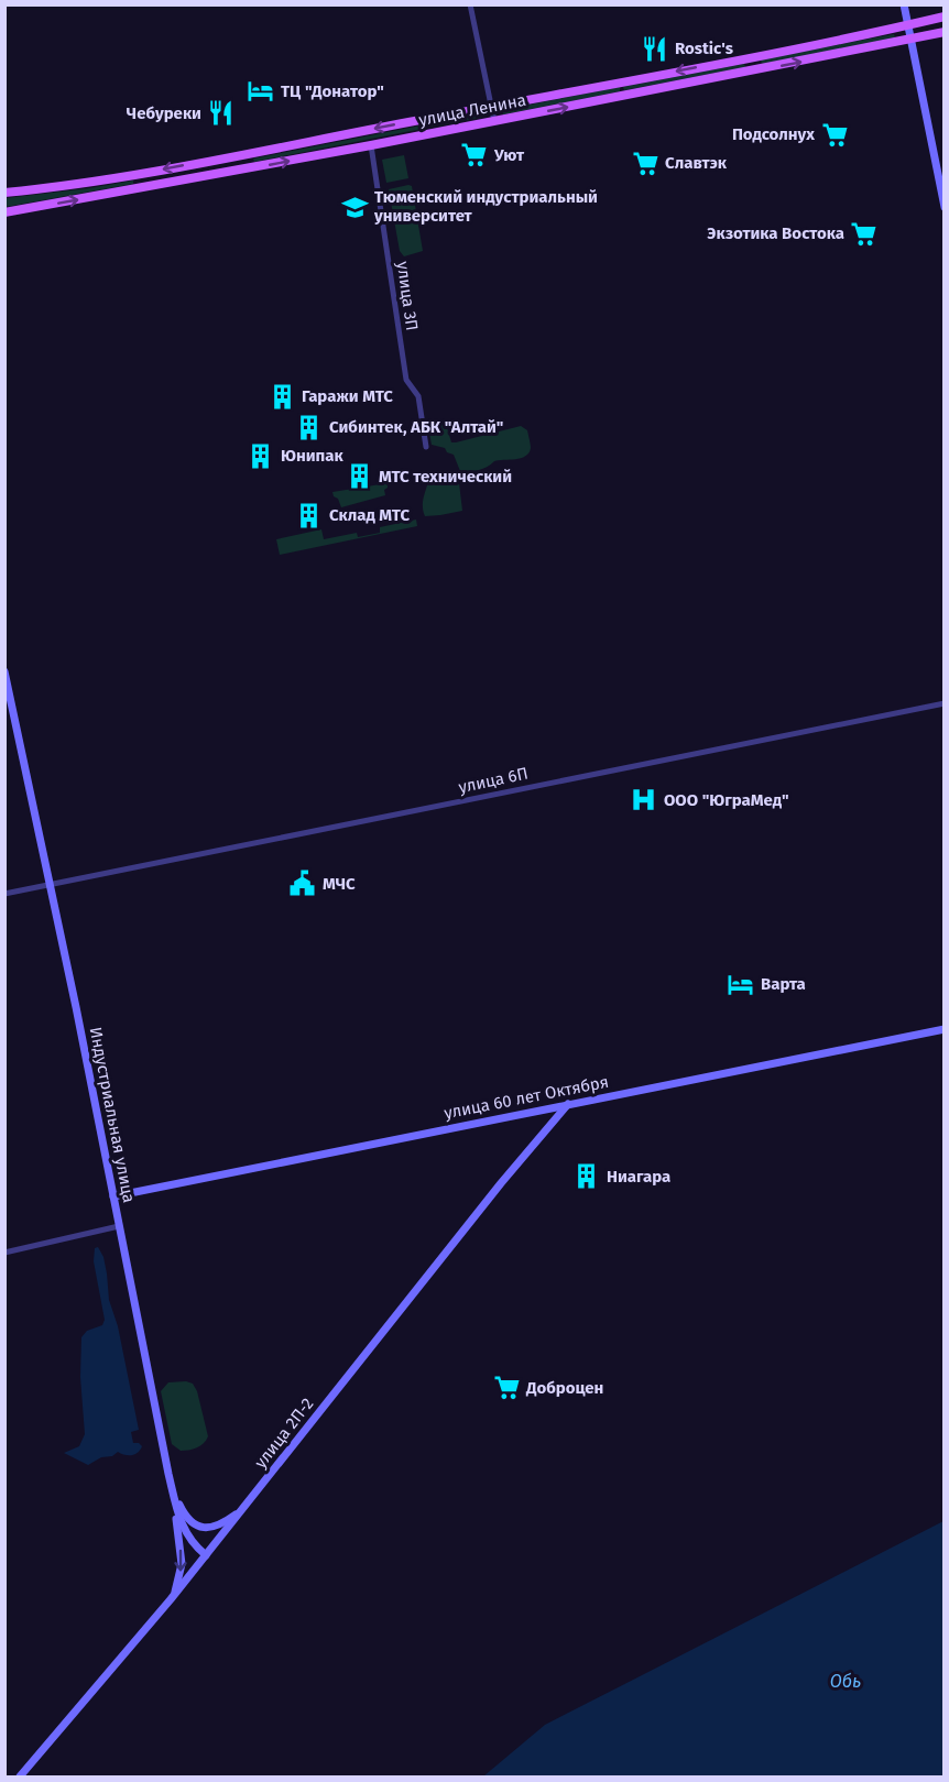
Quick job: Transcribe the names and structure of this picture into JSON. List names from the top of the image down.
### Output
{
  "streets": {
    "main road": [
      "улица Ленина",
      "улица 60 лет Октября",
      "Индустриальная улица",
      "улица 2П-2"
    ],
    "street": ["улица 3П", "улица 6П"]
  },
  "crossings": [
    ["улица Ленина", "улица 3П"],
    ["улица 6П", "Индустриальная улица"],
    ["улица 60 лет Октября", "Индустриальная улица"],
    ["улица 60 лет Октября", "улица 2П-2"],
    ["Индустриальная улица", "улица 2П-2"]
  ],
  "water": ["Обь"],
  "places": {
    "restaurant": ["Rostic's", "Чебуреки"],
    "hotel": ["ТЦ \"Донатор\"", "Варта"],
    "supermarket": [
      "Подсолнух",
      "Уют",
      "Славтэк",
      "Экзотика Востока",
      "Доброцен"
    ],
    "school or university": ["Тюменский индустриальный университет"],
    "building": [
      "Гаражи МТС",
      "Сибинтек, АБК \"Алтай\"",
      "Юнипак",
      "МТС технический",
      "Склад МТС",
      "Ниагара"
    ],
    "hospital": ["ООО \"ЮграМед\""],
    "public building": ["МЧС"]
  }
}
